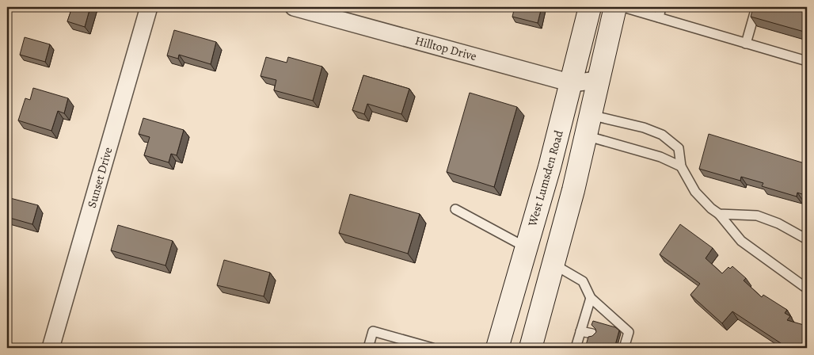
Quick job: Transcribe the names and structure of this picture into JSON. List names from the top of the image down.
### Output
{
  "streets": {
    "main road": ["West Lumsden Road"],
    "street": ["Hilltop Drive", "Sunset Drive"]
  },
  "crossings": [
    ["Hilltop Drive", "West Lumsden Road"]
  ]
}
